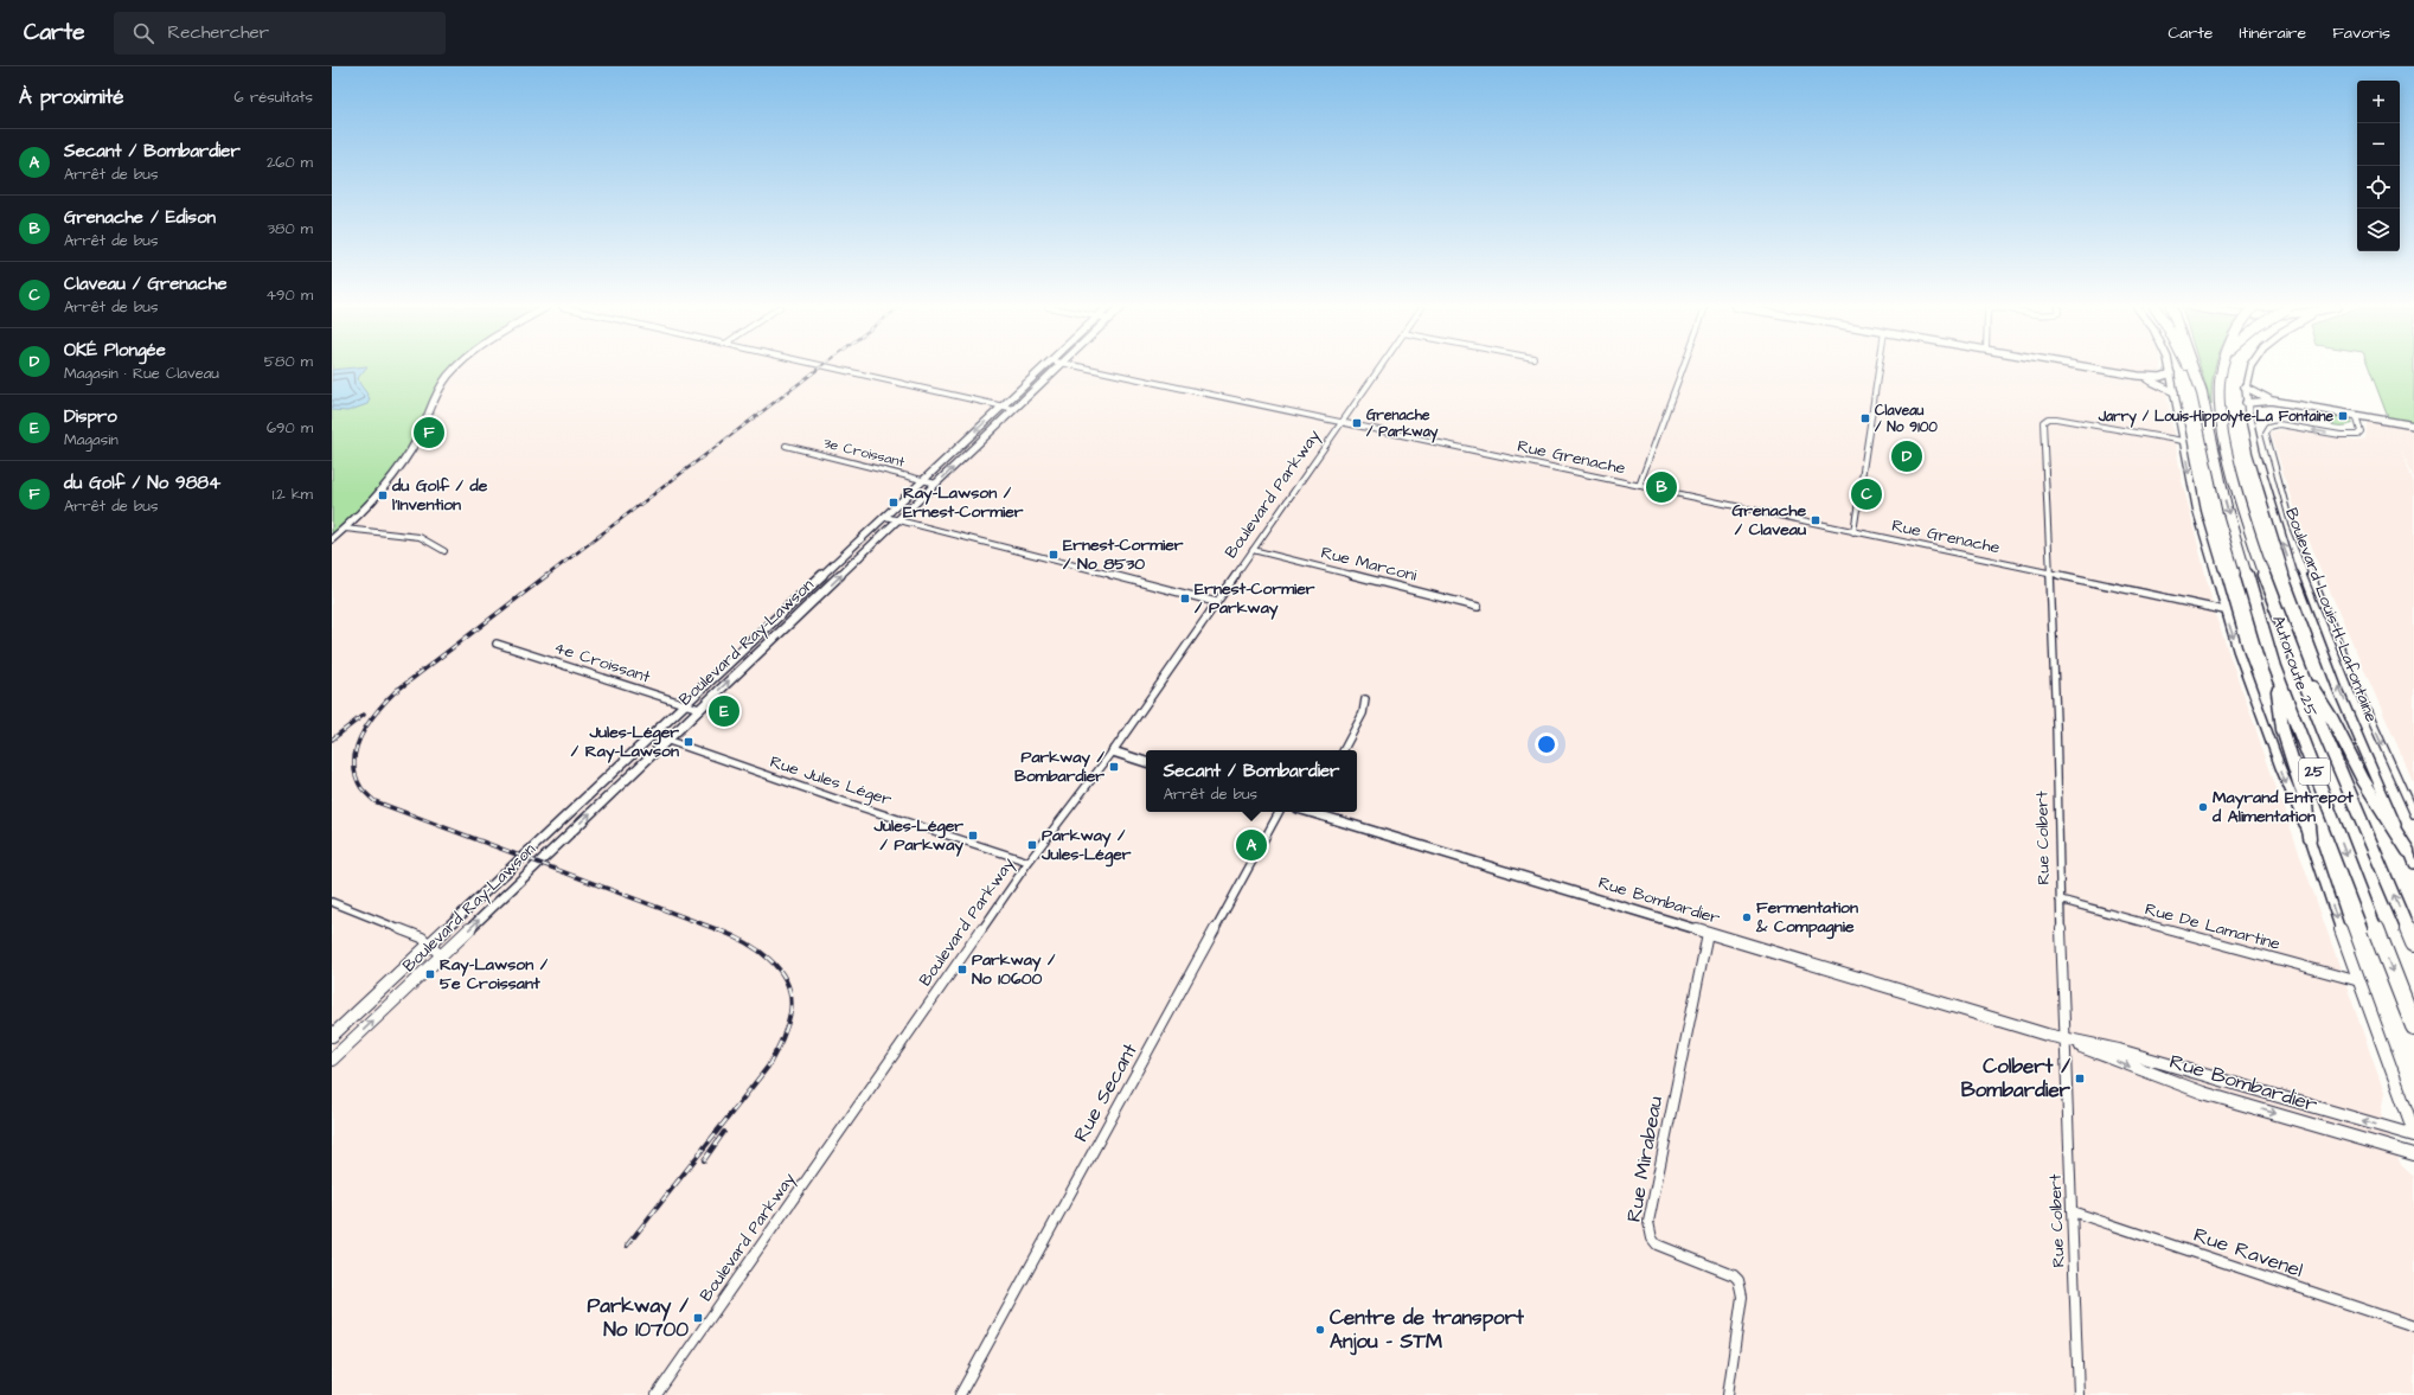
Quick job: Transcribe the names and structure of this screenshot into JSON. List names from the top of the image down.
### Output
{
  "streets": {
    "highway": ["Autoroute 25", "25"],
    "street": [
      "3e Croissant",
      "Rue Grenache",
      "Boulevard Parkway",
      "Rue Marconi",
      "Boulevard Louis-H.-Lafontaine",
      "Boulevard Ray-Lawson",
      "4e Croissant",
      "Rue Jules Léger",
      "Rue Colbert",
      "Rue Bombardier",
      "Rue De Lamartine",
      "Rue Secant",
      "Rue Mirabeau",
      "Rue Ravenel"
    ]
  },
  "crossings": [
    ["3e Croissant", "Boulevard Ray-Lawson"],
    ["Rue Grenache", "Boulevard Parkway"],
    ["Rue Grenache", "Rue Colbert"],
    ["Boulevard Parkway", "Rue Marconi"],
    ["Boulevard Parkway", "Rue Jules Léger"],
    ["Boulevard Ray-Lawson", "4e Croissant"],
    ["Boulevard Ray-Lawson", "Rue Jules Léger"],
    ["Rue Colbert", "Rue Bombardier"],
    ["Rue Colbert", "Rue De Lamartine"],
    ["Rue Colbert", "Rue Ravenel"],
    ["Rue Bombardier", "Rue Mirabeau"]
  ],
  "places": {
    "transit": [
      "Jarry / Louis-Hippolyte-La Fontaine",
      "Claveau / No 9100",
      "Grenache / Parkway",
      "du Golf / de l'Invention",
      "Ray-Lawson / Ernest-Cormier",
      "Grenache / Claveau",
      "Ernest-Cormier / No 8530",
      "Ernest-Cormier / Parkway",
      "Jules-Léger / Ray-Lawson",
      "Parkway / Bombardier",
      "Jules-Léger / Parkway",
      "Parkway / Jules-Léger",
      "Parkway / No 10600",
      "Ray-Lawson / 5e Croissant",
      "Colbert / Bombardier",
      "Parkway / No 10700"
    ],
    "other": ["Mayrand Entrepot d Alimentation", "Fermentation & Compagnie", "Centre de transport Anjou - STM"]
  },
  "page": {
    "header": "Carte",
    "search": "Rechercher",
    "nav": ["Carte", "Itinéraire", "Favoris"],
    "heading": ["À proximité", "6 résultats"],
    "map_buttons": ["+", "−"],
    "list": [
      {
        "mark": "A",
        "name": "Secant / Bombardier",
        "note": "Arrêt de bus",
        "value": "260 m"
      },
      {
        "mark": "B",
        "name": "Grenache / Edison",
        "note": "Arrêt de bus",
        "value": "380 m"
      },
      {
        "mark": "C",
        "name": "Claveau / Grenache",
        "note": "Arrêt de bus",
        "value": "490 m"
      },
      {
        "mark": "D",
        "name": "OKÉ Plongée",
        "note": "Magasin · Rue Claveau",
        "value": "580 m"
      },
      {
        "mark": "E",
        "name": "Dispro",
        "note": "Magasin",
        "value": "690 m"
      },
      {
        "mark": "F",
        "name": "du Golf / No 9884",
        "note": "Arrêt de bus",
        "value": "1.2 km"
      }
    ],
    "pins": [
      "F",
      "D",
      "B",
      "C",
      "E",
      "A"
    ],
    "popup": ["Secant / Bombardier", "Arrêt de bus"]
  }
}
